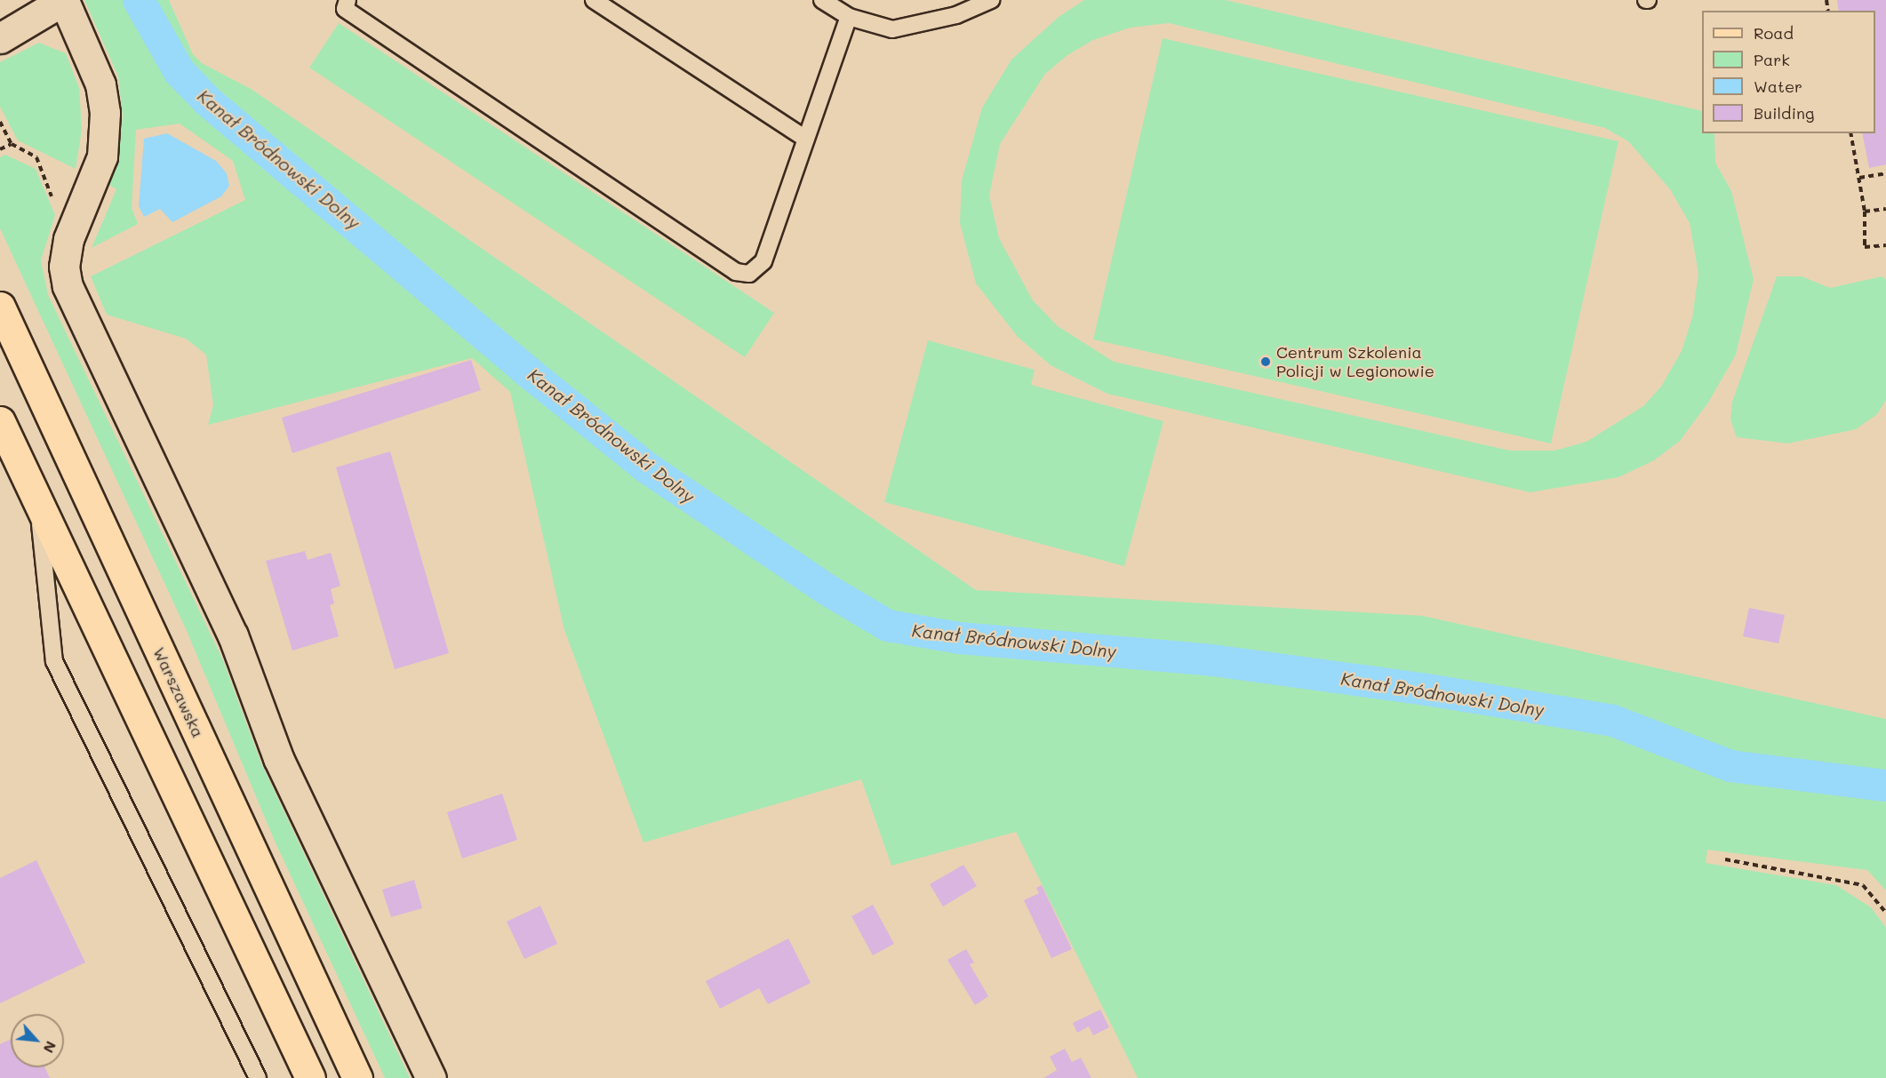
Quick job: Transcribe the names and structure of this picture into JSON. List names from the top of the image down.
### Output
{
  "streets": {
    "main road": ["Warszawska"]
  },
  "water": ["Kanał Bródnowski Dolny"],
  "places": ["Centrum Szkolenia Policji w Legionowie"],
  "legend": [
    "Road",
    "Park",
    "Water",
    "Building"
  ],
  "north": "bottom right"
}
